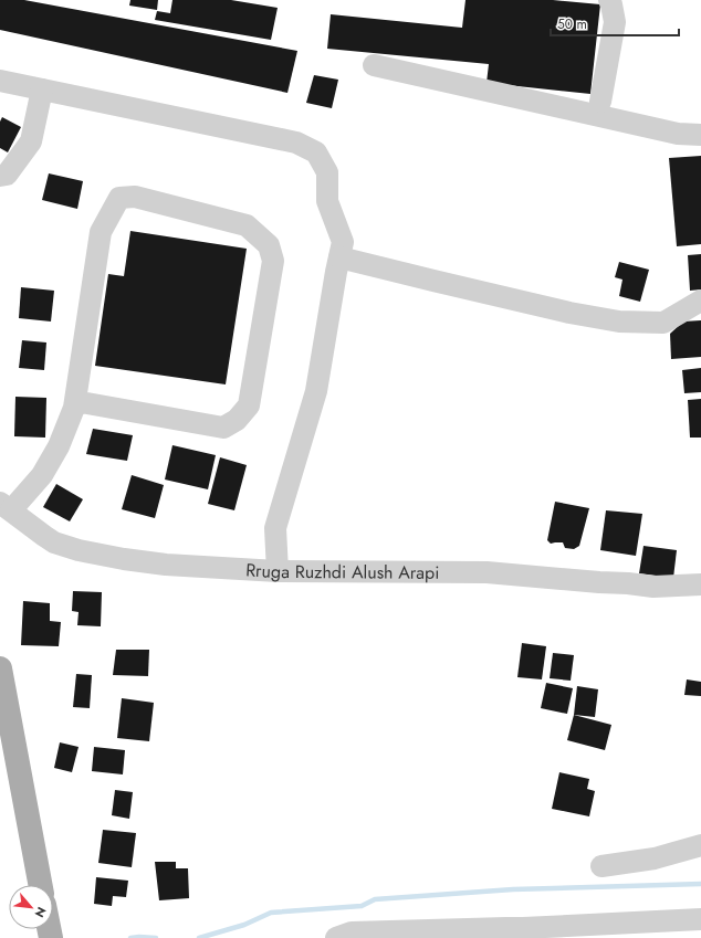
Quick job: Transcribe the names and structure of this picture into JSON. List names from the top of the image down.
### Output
{
  "streets": {
    "street": ["Rruga Ruzhdi Alush Arapi"]
  },
  "scale_bar": "50 m",
  "north": "bottom right"
}
